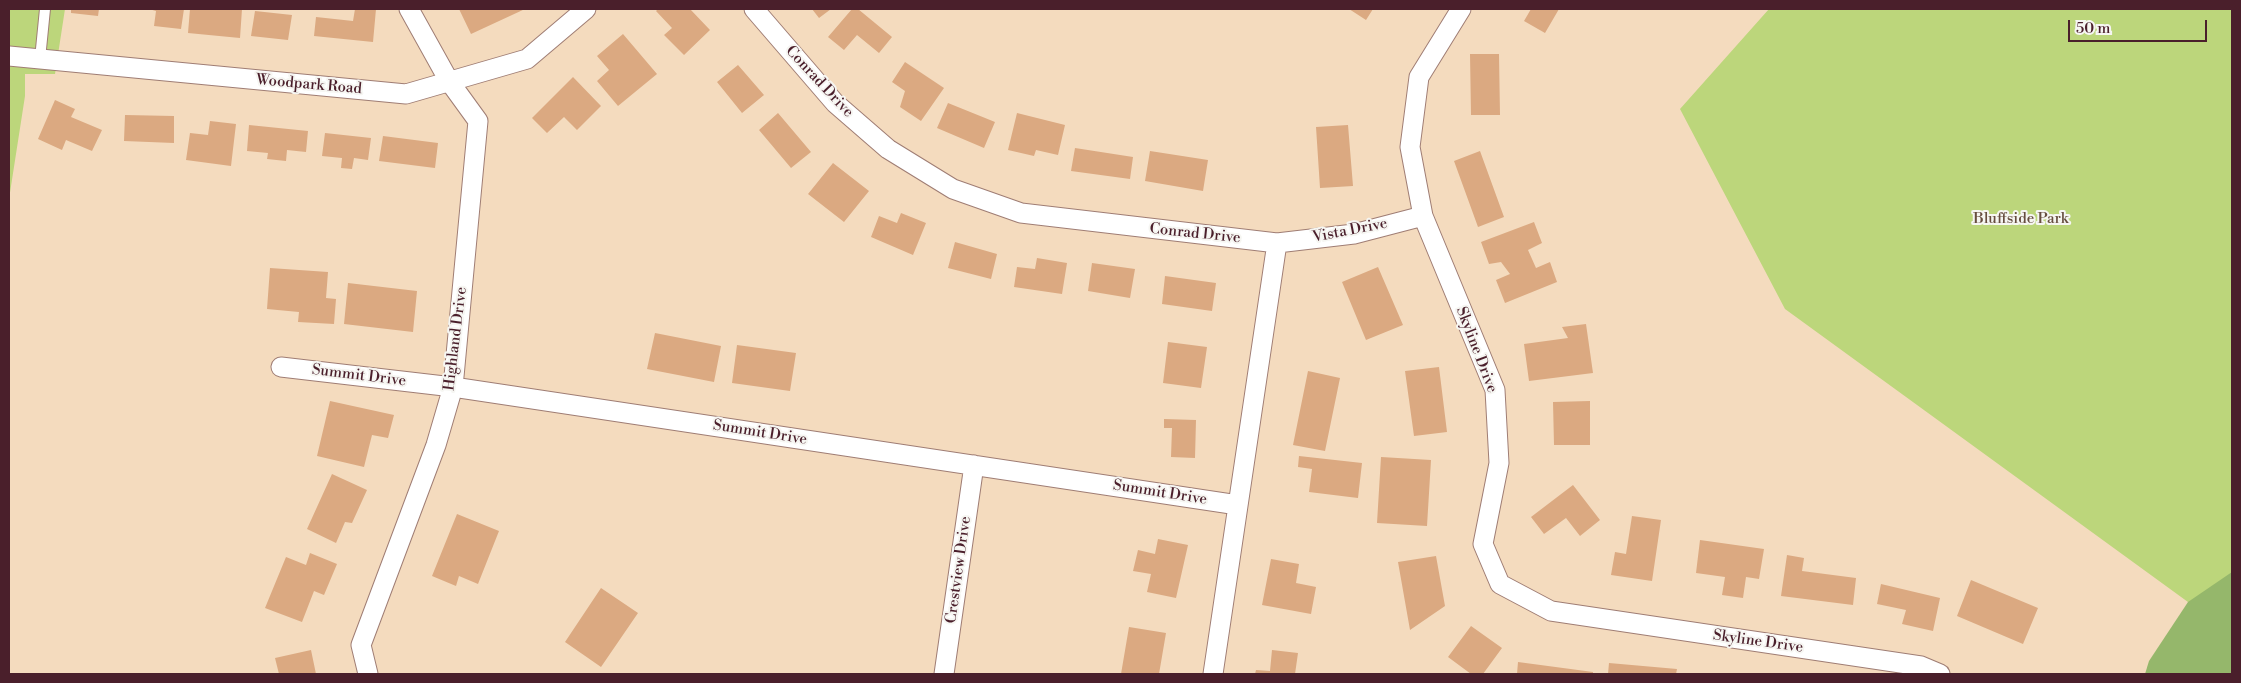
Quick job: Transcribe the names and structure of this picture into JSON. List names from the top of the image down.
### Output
{
  "streets": {
    "street": [
      "Conrad Drive",
      "Woodpark Road",
      "Vista Drive",
      "Highland Drive",
      "Skyline Drive",
      "Summit Drive",
      "Crestview Drive"
    ]
  },
  "crossings": [
    ["Conrad Drive", "Vista Drive"],
    ["Woodpark Road", "Highland Drive"],
    ["Vista Drive", "Skyline Drive"],
    ["Highland Drive", "Summit Drive"],
    ["Summit Drive", "Crestview Drive"]
  ],
  "parks": ["Bluffside Park"],
  "scale_bar": "50 m"
}
